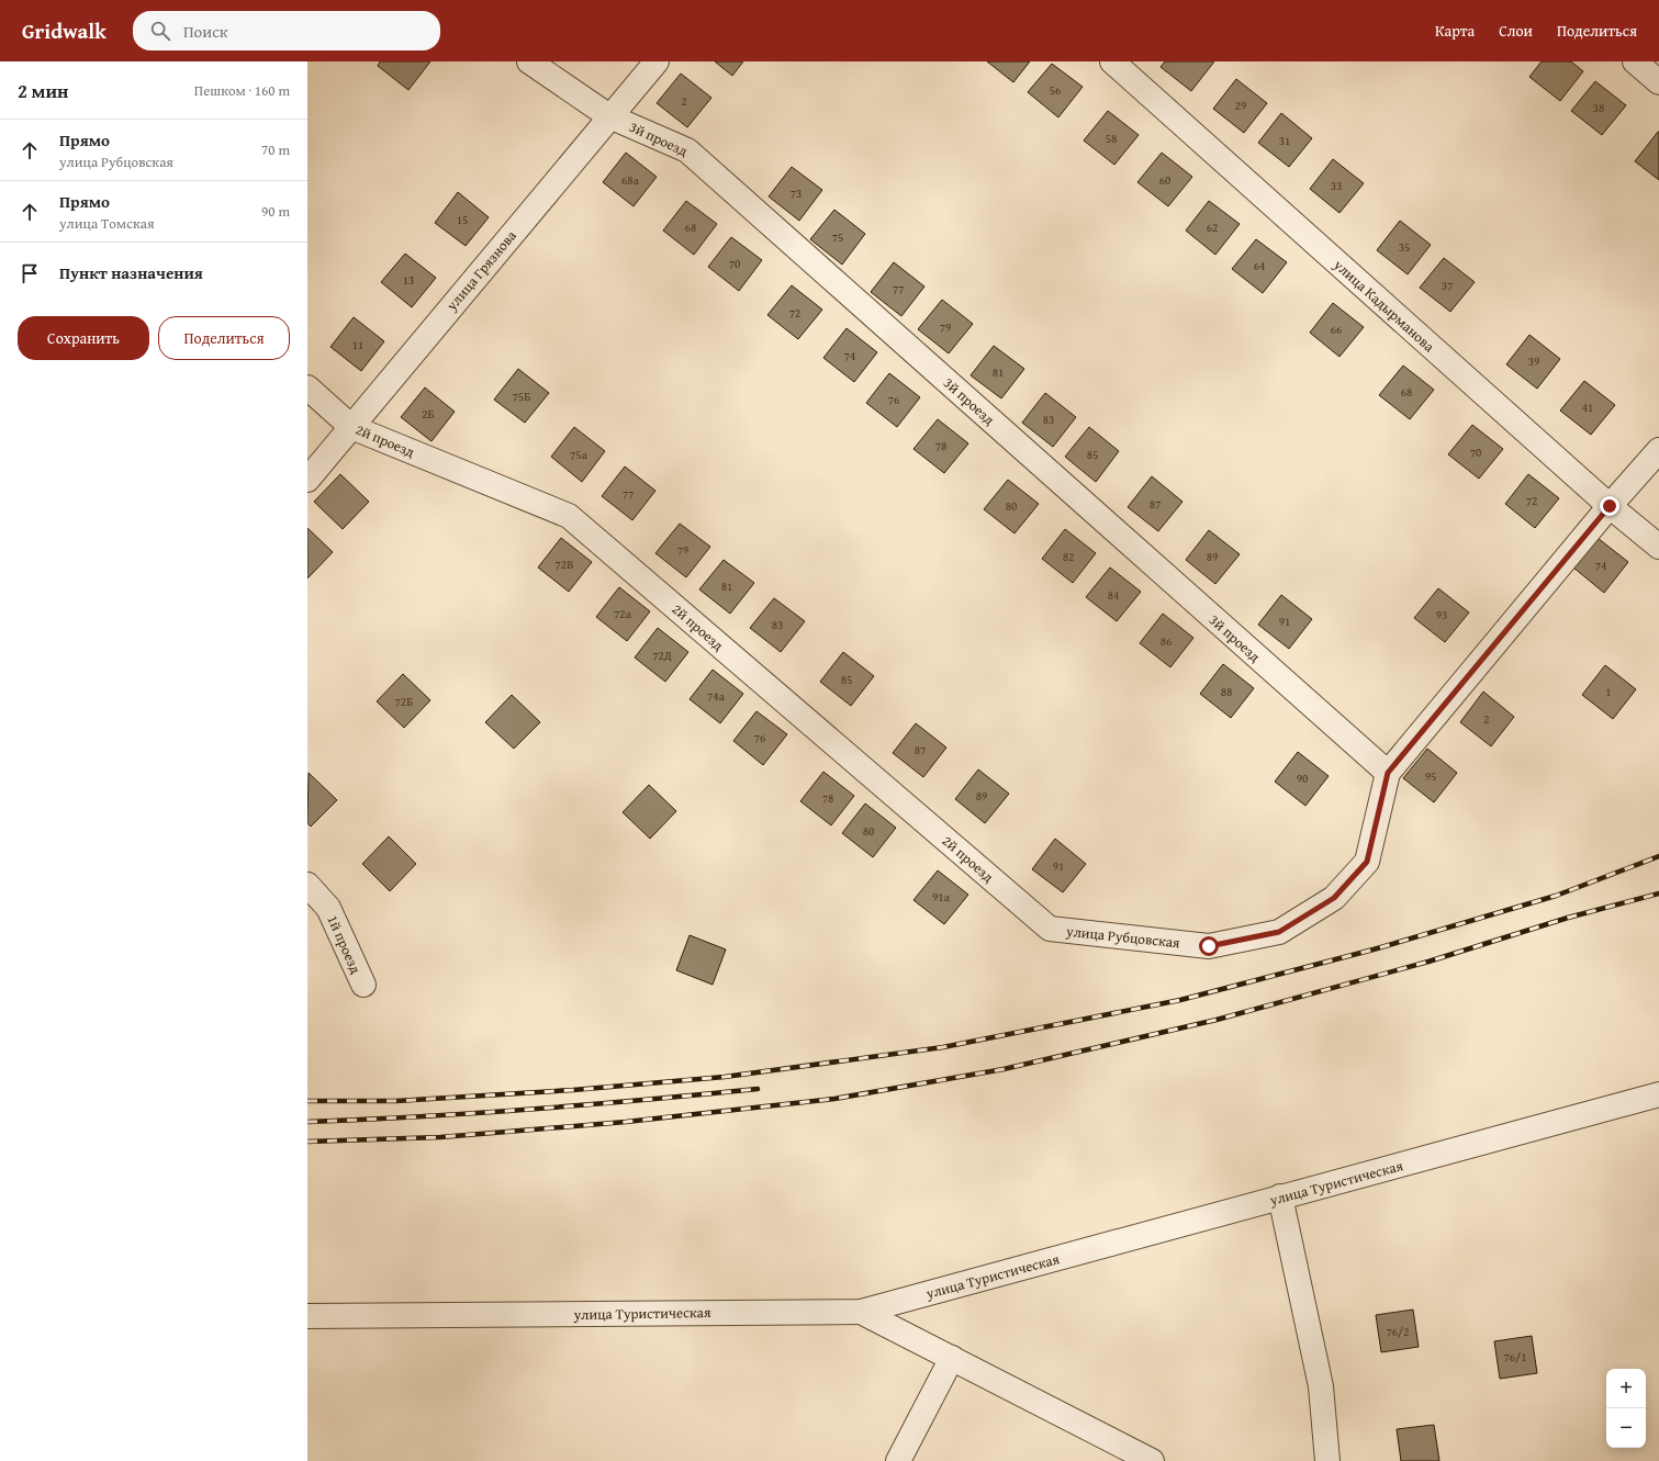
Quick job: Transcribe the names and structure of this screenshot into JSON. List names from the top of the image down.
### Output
{
  "streets": {
    "street": [
      "3й проезд",
      "улица Грязнова",
      "улица Кадырманова",
      "2й проезд",
      "улица Рубцовская",
      "1й проезд",
      "улица Туристическая"
    ]
  },
  "crossings": [
    ["3й проезд", "улица Грязнова"],
    ["3й проезд", "улица Рубцовская"],
    ["улица Грязнова", "2й проезд"],
    ["2й проезд", "улица Рубцовская"]
  ],
  "house_numbers": [
    "56",
    "2",
    "29",
    "38",
    "58",
    "31",
    "68а",
    "60",
    "33",
    "73",
    "15",
    "68",
    "62",
    "75",
    "35",
    "70",
    "64",
    "13",
    "37",
    "77",
    "72",
    "79",
    "66",
    "11",
    "74",
    "39",
    "81",
    "68",
    "75Б",
    "76",
    "41",
    "2Б",
    "83",
    "78",
    "70",
    "75а",
    "85",
    "77",
    "72",
    "87",
    "80",
    "79",
    "82",
    "89",
    "72В",
    "74",
    "81",
    "84",
    "72а",
    "93",
    "91",
    "83",
    "86",
    "72Д",
    "85",
    "88",
    "1",
    "74а",
    "72Б",
    "2",
    "76",
    "87",
    "95",
    "90",
    "89",
    "78",
    "80",
    "91",
    "91а",
    "76/2",
    "76/1"
  ],
  "page": {
    "header": "Gridwalk",
    "search": "Поиск",
    "nav": ["Карта", "Слои", "Поделиться"],
    "heading": ["2 мин", "Пешком · 160 m"],
    "list": [
      ["Прямо", "улица Рубцовская", "70 m"],
      ["Прямо", "улица Томская", "90 m"],
      "Пункт назначения"
    ],
    "buttons": ["Сохранить", "Поделиться"],
    "map_buttons": ["+", "−"]
  }
}
